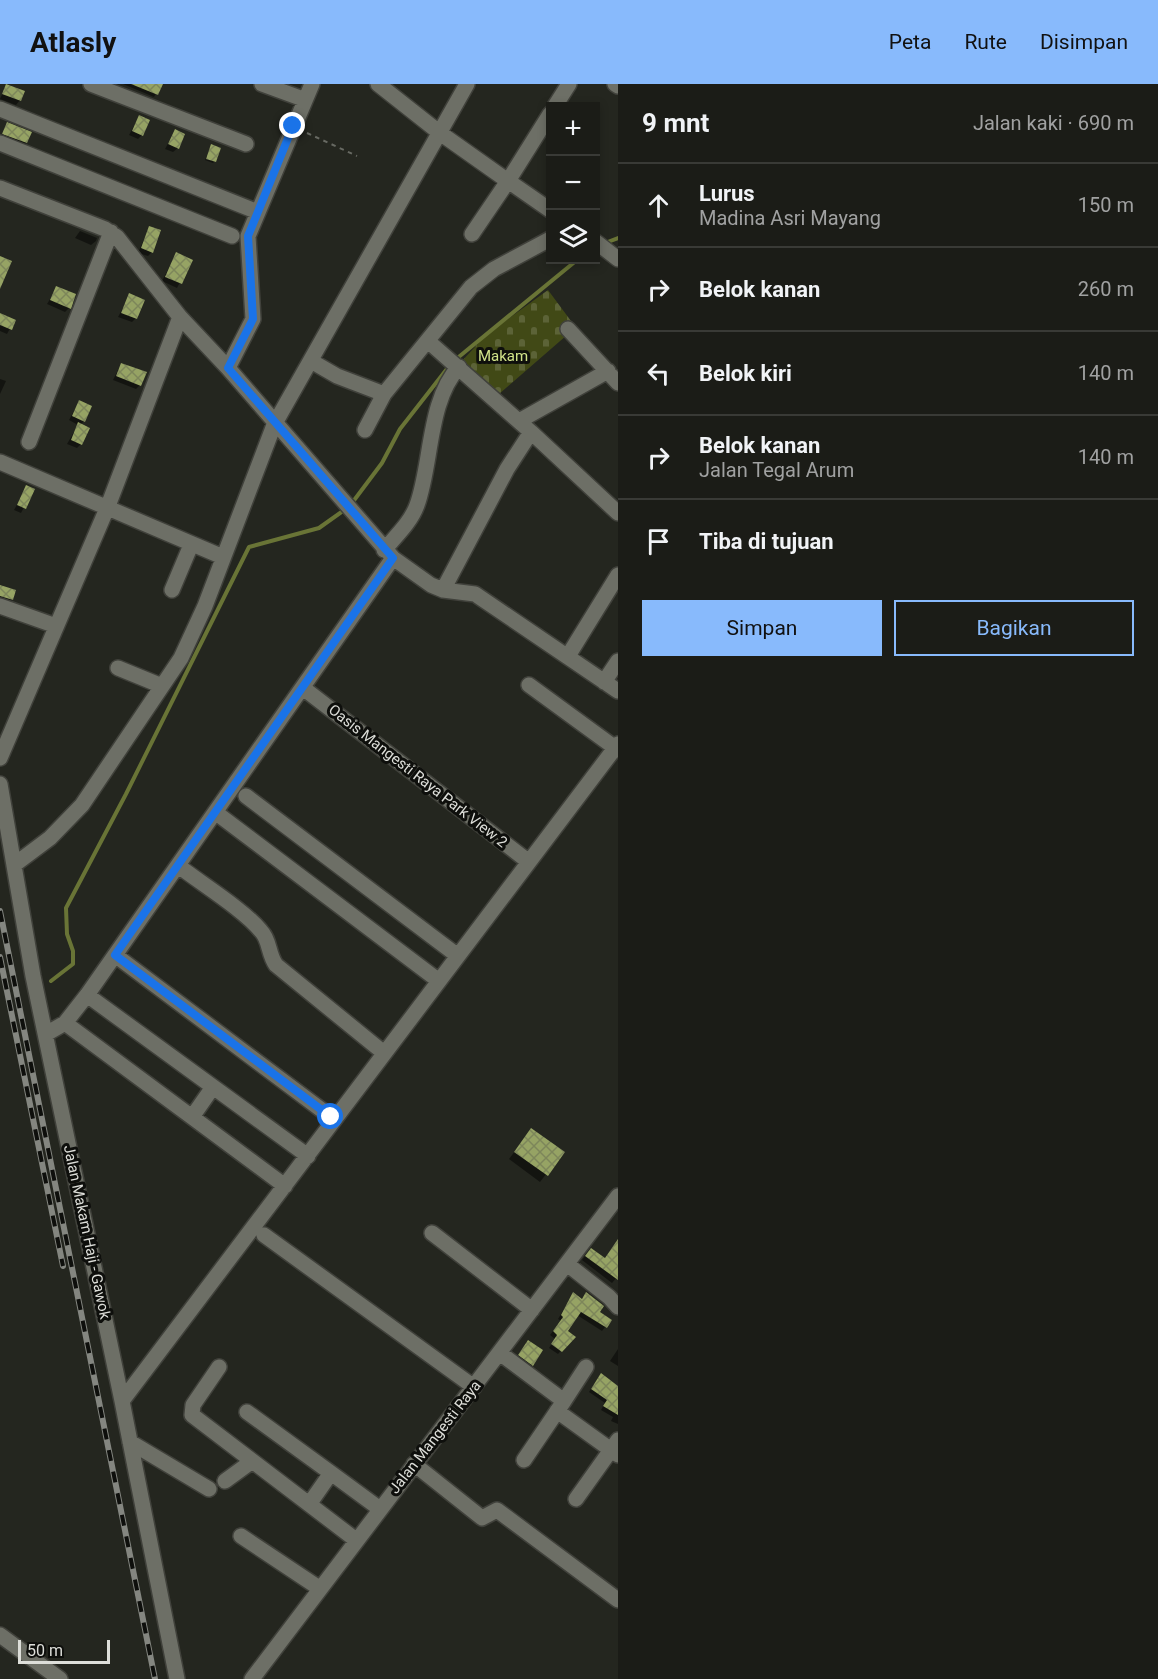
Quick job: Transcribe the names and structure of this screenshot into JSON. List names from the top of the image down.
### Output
{
  "streets": {
    "street": ["Oasis Mangesti Raya Park View 2", "Jalan Makam Haji - Gawok", "Jalan Mangesti Raya"]
  },
  "parks": ["Makam"],
  "scale_bar": "50 m",
  "page": {
    "header": "Atlasly",
    "nav": ["Peta", "Rute", "Disimpan"],
    "heading": ["9 mnt", "Jalan kaki · 690 m"],
    "map_buttons": ["+", "−"],
    "list": [
      ["Lurus", "Madina Asri Mayang", "150 m"],
      ["Belok kanan", "260 m"],
      ["Belok kiri", "140 m"],
      ["Belok kanan", "Jalan Tegal Arum", "140 m"],
      "Tiba di tujuan"
    ],
    "buttons": ["Simpan", "Bagikan"],
    "scale": "50 m"
  }
}
